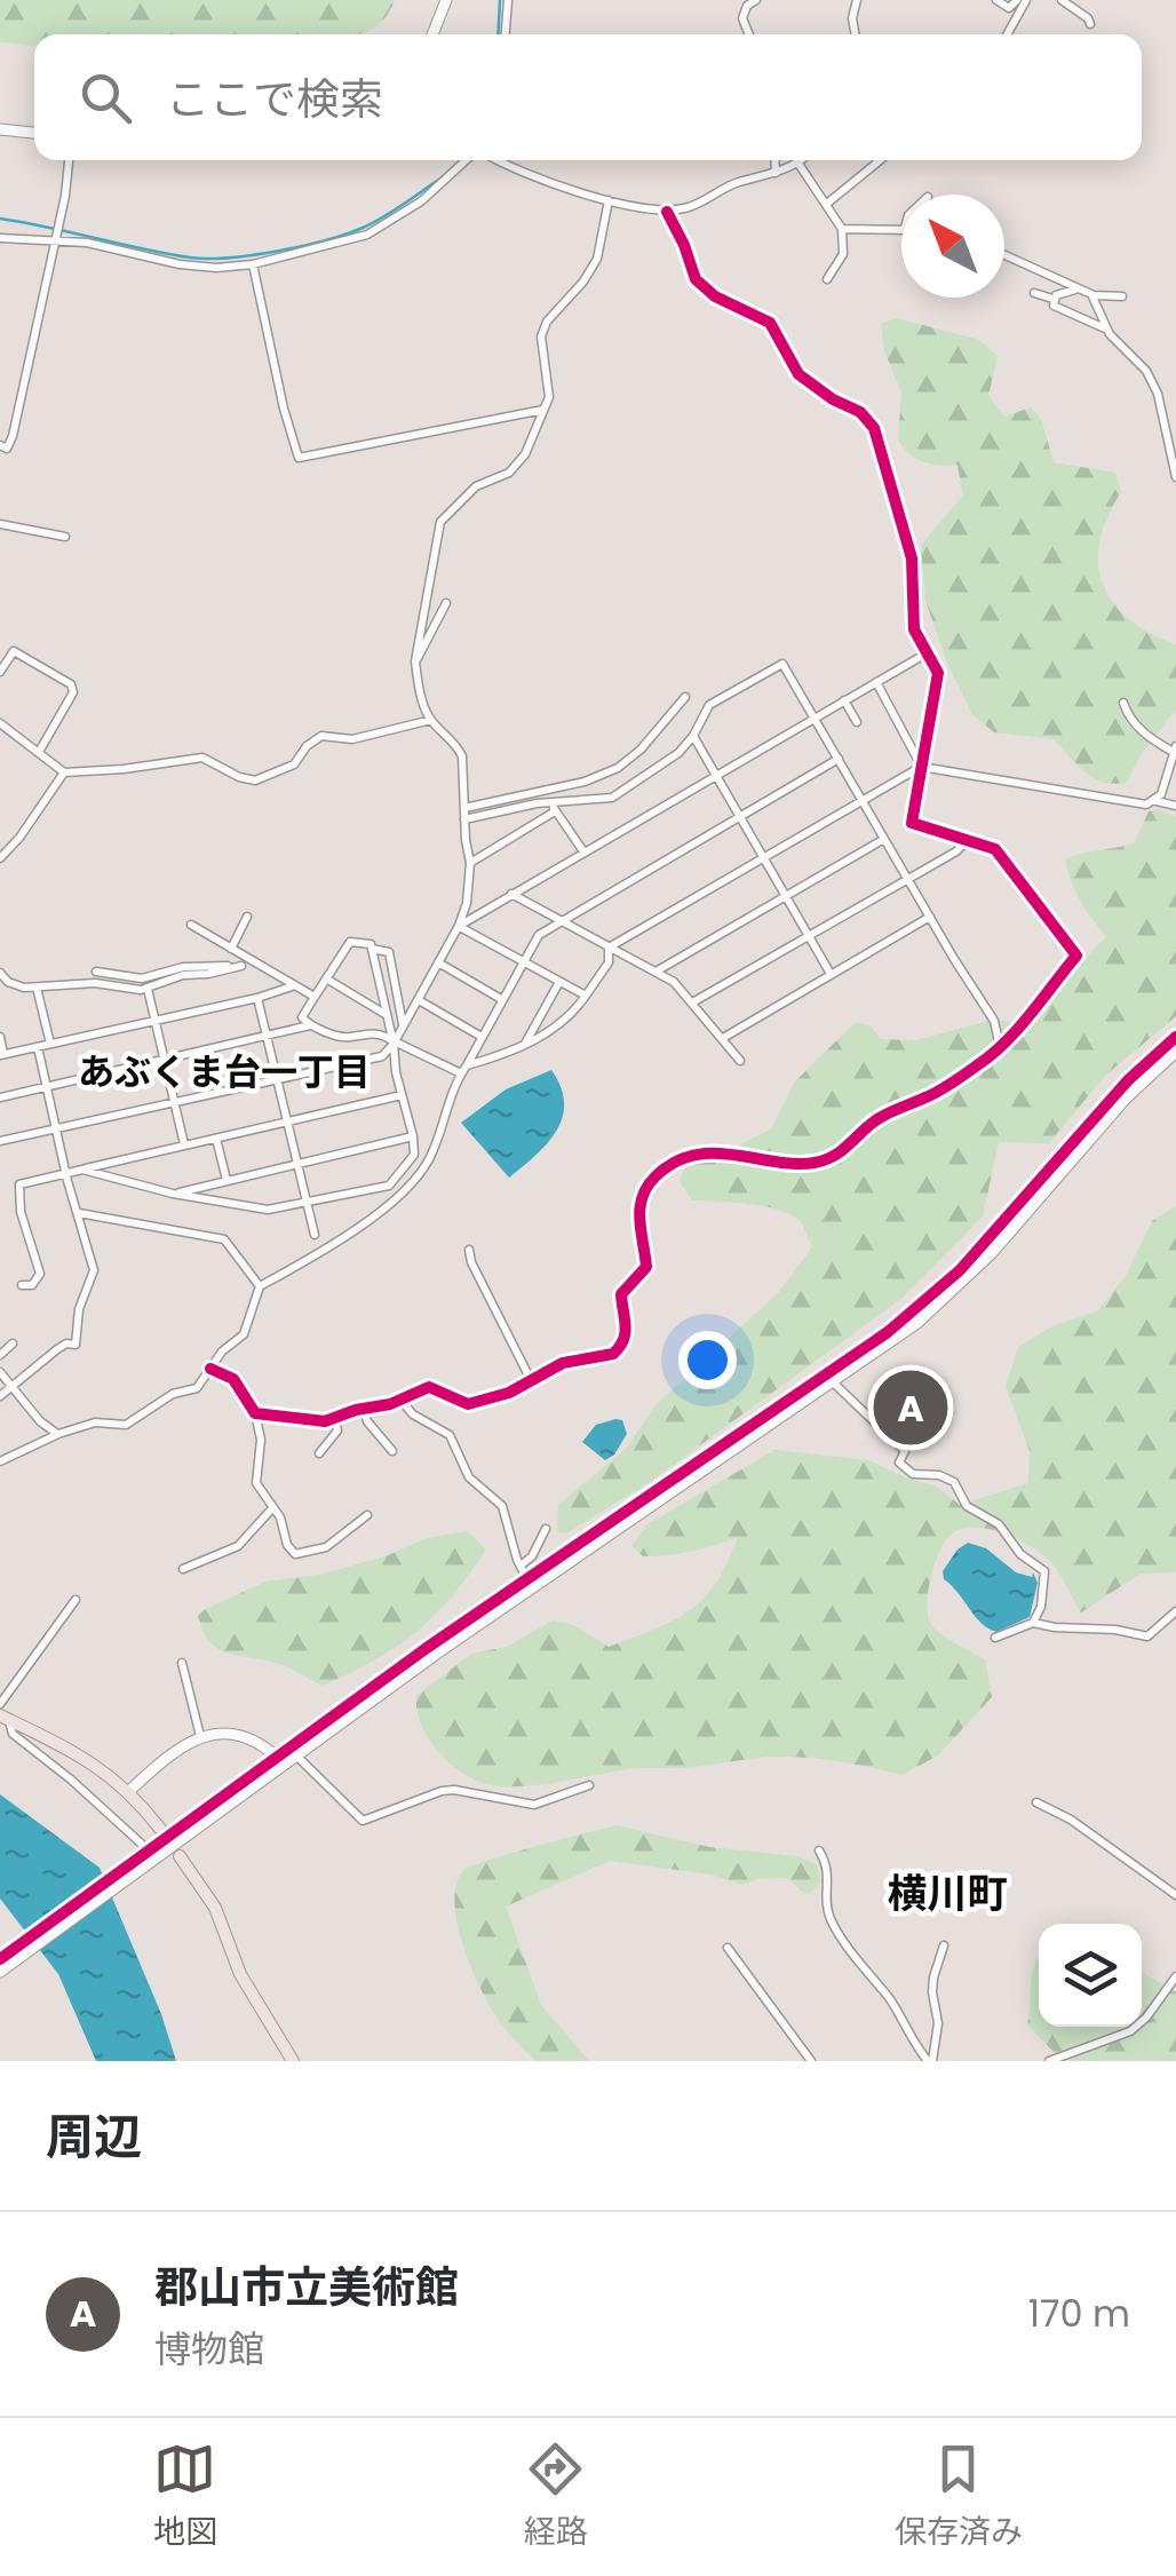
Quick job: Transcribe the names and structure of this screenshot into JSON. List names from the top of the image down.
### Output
{
  "districts": ["あぶくま台一丁目", "横川町"],
  "north": "top left",
  "page": {
    "search": "ここで検索",
    "pins": "A",
    "heading": "周辺",
    "list": [
      {
        "mark": "A",
        "name": "郡山市立美術館",
        "note": "博物館",
        "value": "170 m"
      }
    ],
    "nav": ["地図", "経路", "保存済み"]
  }
}
